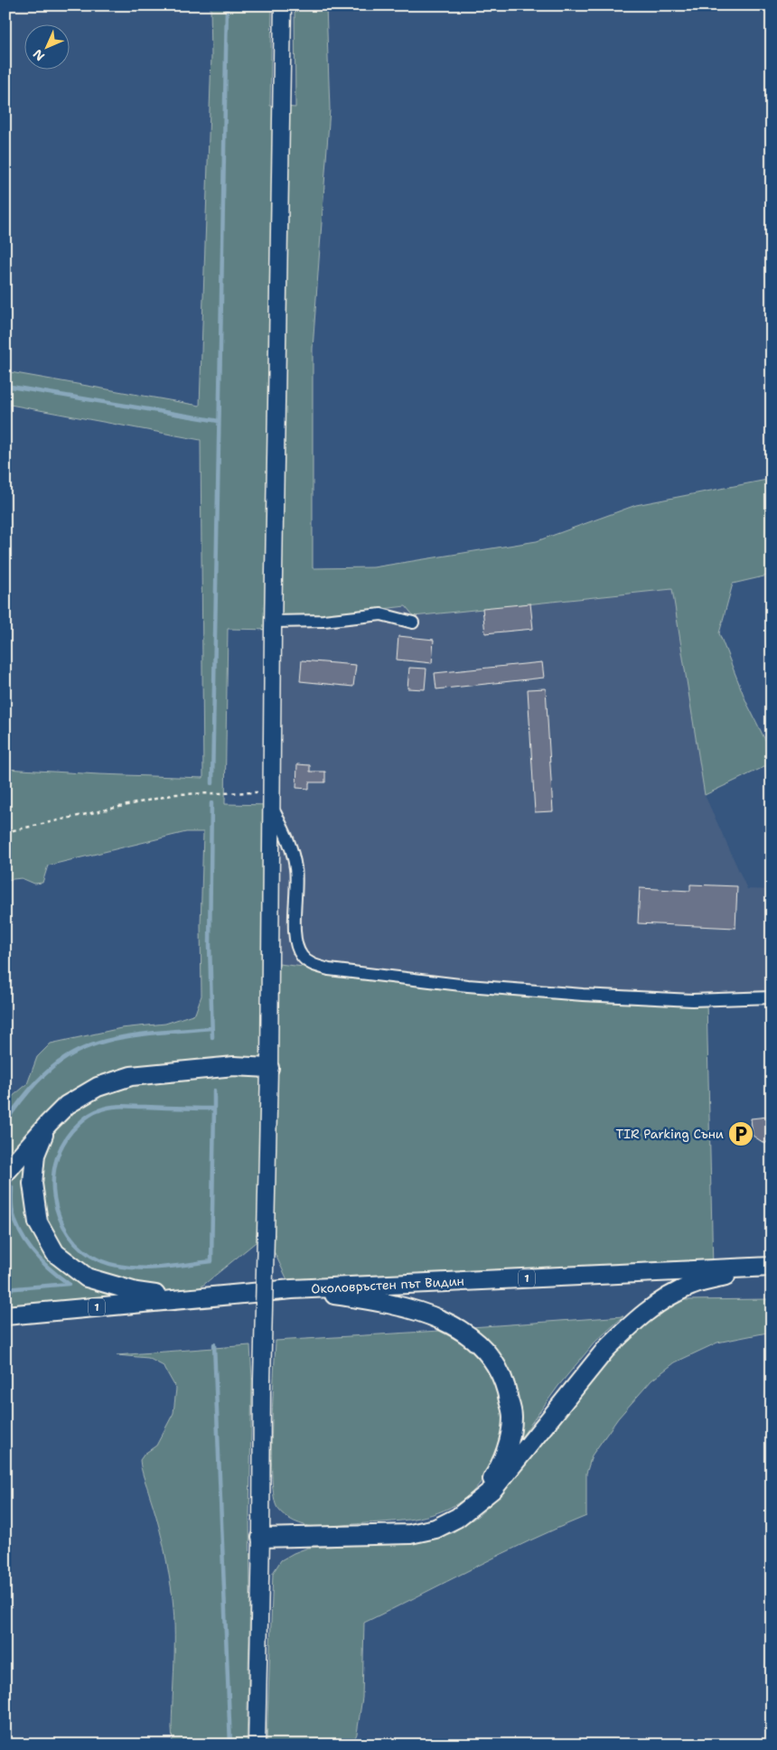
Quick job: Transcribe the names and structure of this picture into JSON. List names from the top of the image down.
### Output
{
  "streets": {
    "main road": ["1", "Околовръстен път Видин"]
  },
  "places": {
    "parking": ["TIR Parking Съни"]
  },
  "north": "bottom left"
}
